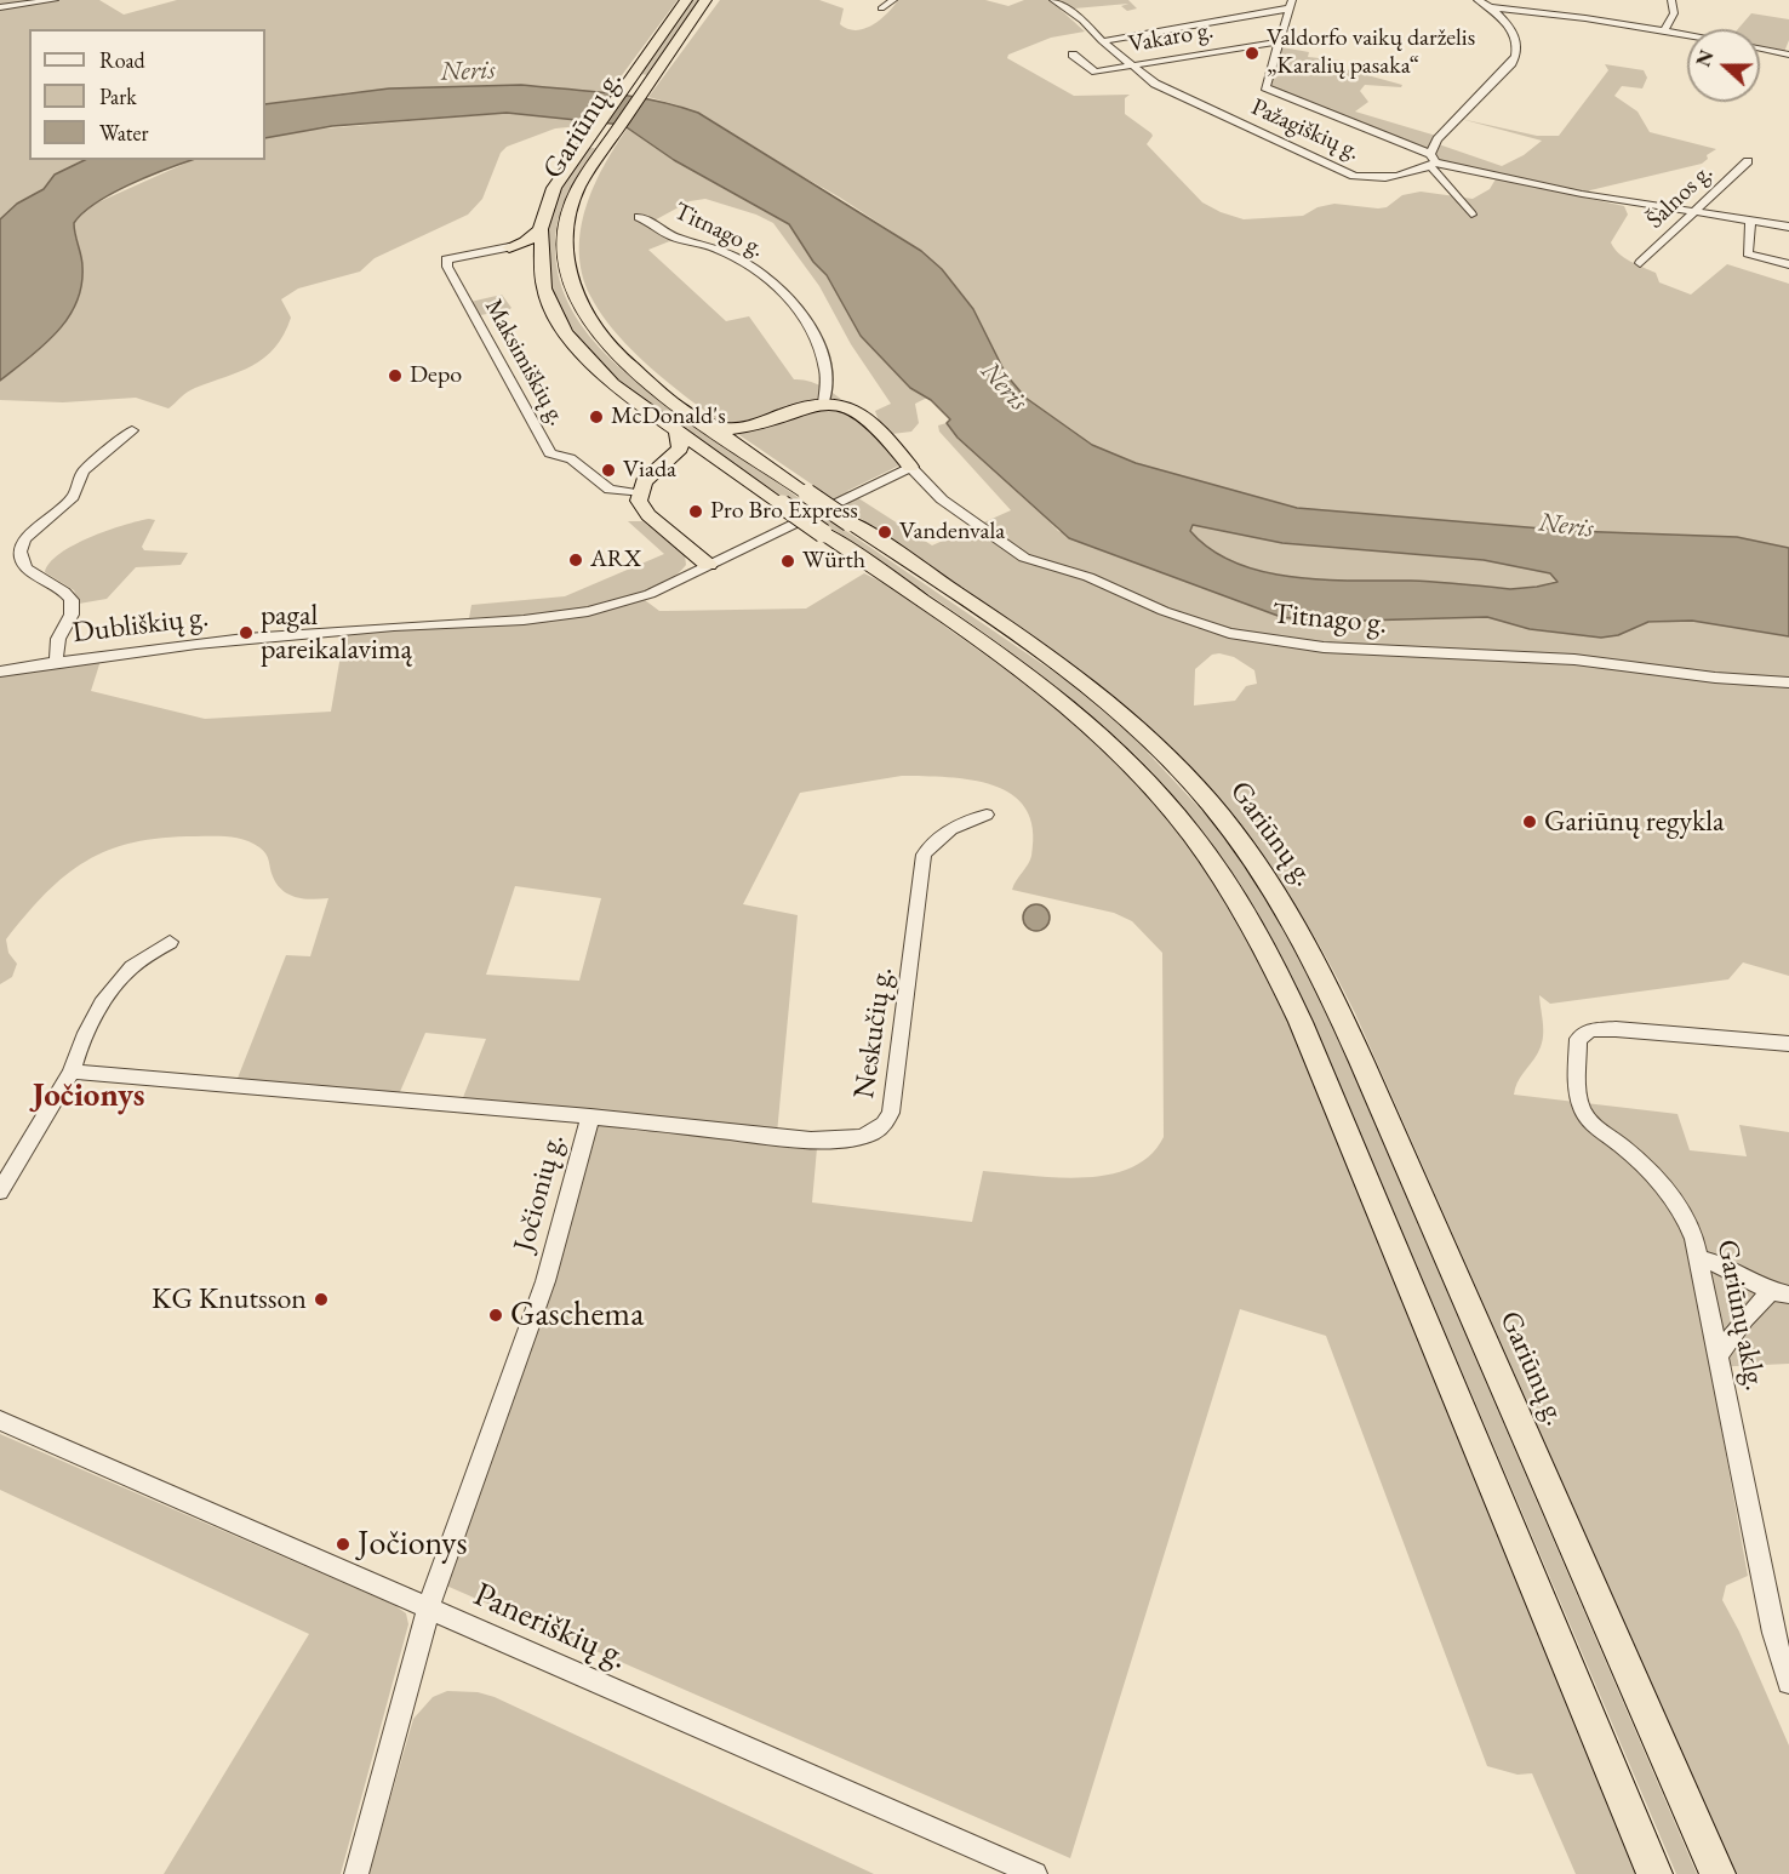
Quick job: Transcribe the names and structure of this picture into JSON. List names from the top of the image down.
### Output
{
  "streets": {
    "highway": ["Gariūnų g."],
    "street": [
      "Vakaro g.",
      "Pažagiškių g.",
      "Šalnos g.",
      "Titnago g.",
      "Maksimiškių g.",
      "Dubliškių g.",
      "Neskučių g.",
      "Jočionių g.",
      "Gariūnų aklg.",
      "Paneriškių g."
    ]
  },
  "crossings": [
    ["Vakaro g.", "Pažagiškių g."],
    ["Pažagiškių g.", "Šalnos g."],
    ["Titnago g.", "Dubliškių g."],
    ["Neskučių g.", "Jočionių g."],
    ["Jočionių g.", "Paneriškių g."]
  ],
  "districts": ["Jočionys"],
  "water": ["Neris"],
  "places": [
    "Valdorfo vaikų darželis „Karalių pasaka“",
    "Depo",
    "McDonald's",
    "Viada",
    "Pro Bro Express",
    "Vandenvala",
    "ARX",
    "Würth",
    "pagal pareikalavimą",
    "Gariūnų regykla",
    "KG Knutsson",
    "Gaschema",
    "Jočionys"
  ],
  "legend": ["Road", "Park", "Water"],
  "north": "left"
}
